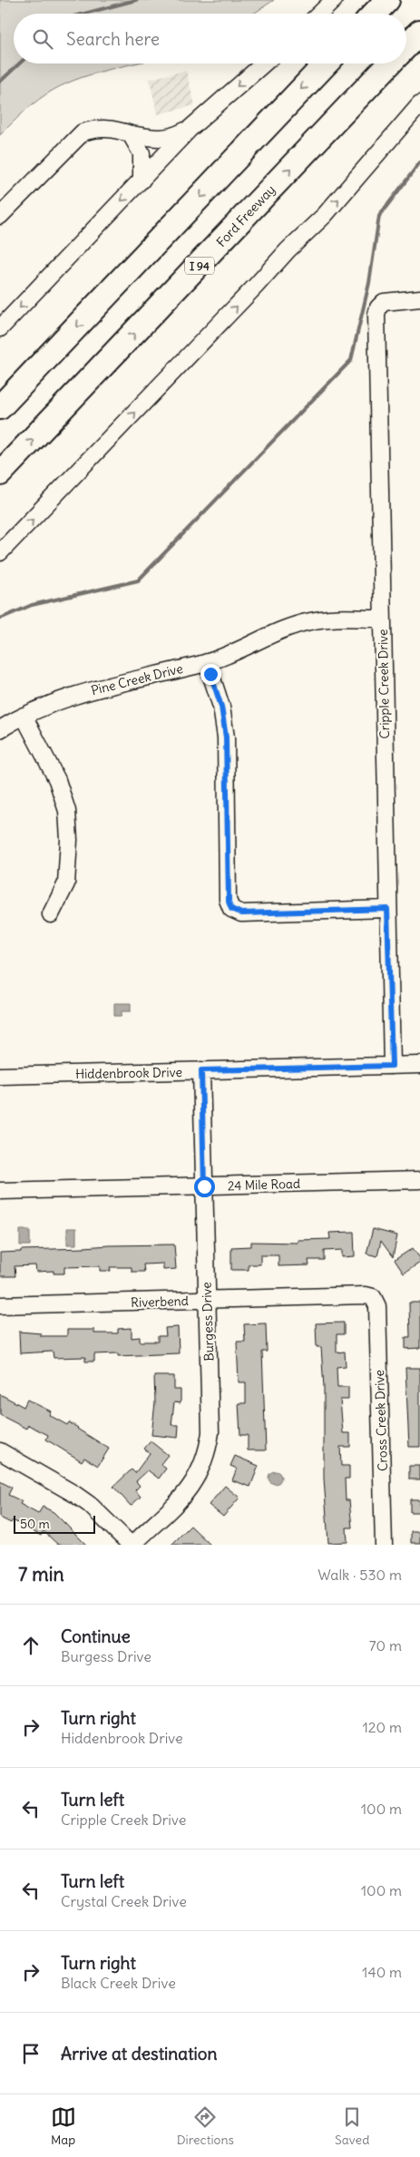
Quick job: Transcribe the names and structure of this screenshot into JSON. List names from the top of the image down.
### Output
{
  "streets": {
    "highway": ["Ford Freeway", "I 94"],
    "street": [
      "Pine Creek Drive",
      "Cripple Creek Drive",
      "Hiddenbrook Drive",
      "24 Mile Road",
      "Riverbend",
      "Burgess Drive",
      "Cross Creek Drive"
    ]
  },
  "crossings": [
    ["Pine Creek Drive", "Cripple Creek Drive"],
    ["Cripple Creek Drive", "Hiddenbrook Drive"],
    ["Hiddenbrook Drive", "Burgess Drive"],
    ["24 Mile Road", "Burgess Drive"],
    ["Riverbend", "Burgess Drive"],
    ["Riverbend", "Cross Creek Drive"]
  ],
  "scale_bar": "50 m",
  "page": {
    "search": "Search here",
    "scale": "50 m",
    "heading": ["7 min", "Walk · 530 m"],
    "list": [
      ["Continue", "Burgess Drive", "70 m"],
      ["Turn right", "Hiddenbrook Drive", "120 m"],
      ["Turn left", "Cripple Creek Drive", "100 m"],
      ["Turn left", "Crystal Creek Drive", "100 m"],
      ["Turn right", "Black Creek Drive", "140 m"],
      "Arrive at destination"
    ],
    "nav": ["Map", "Directions", "Saved"]
  }
}
